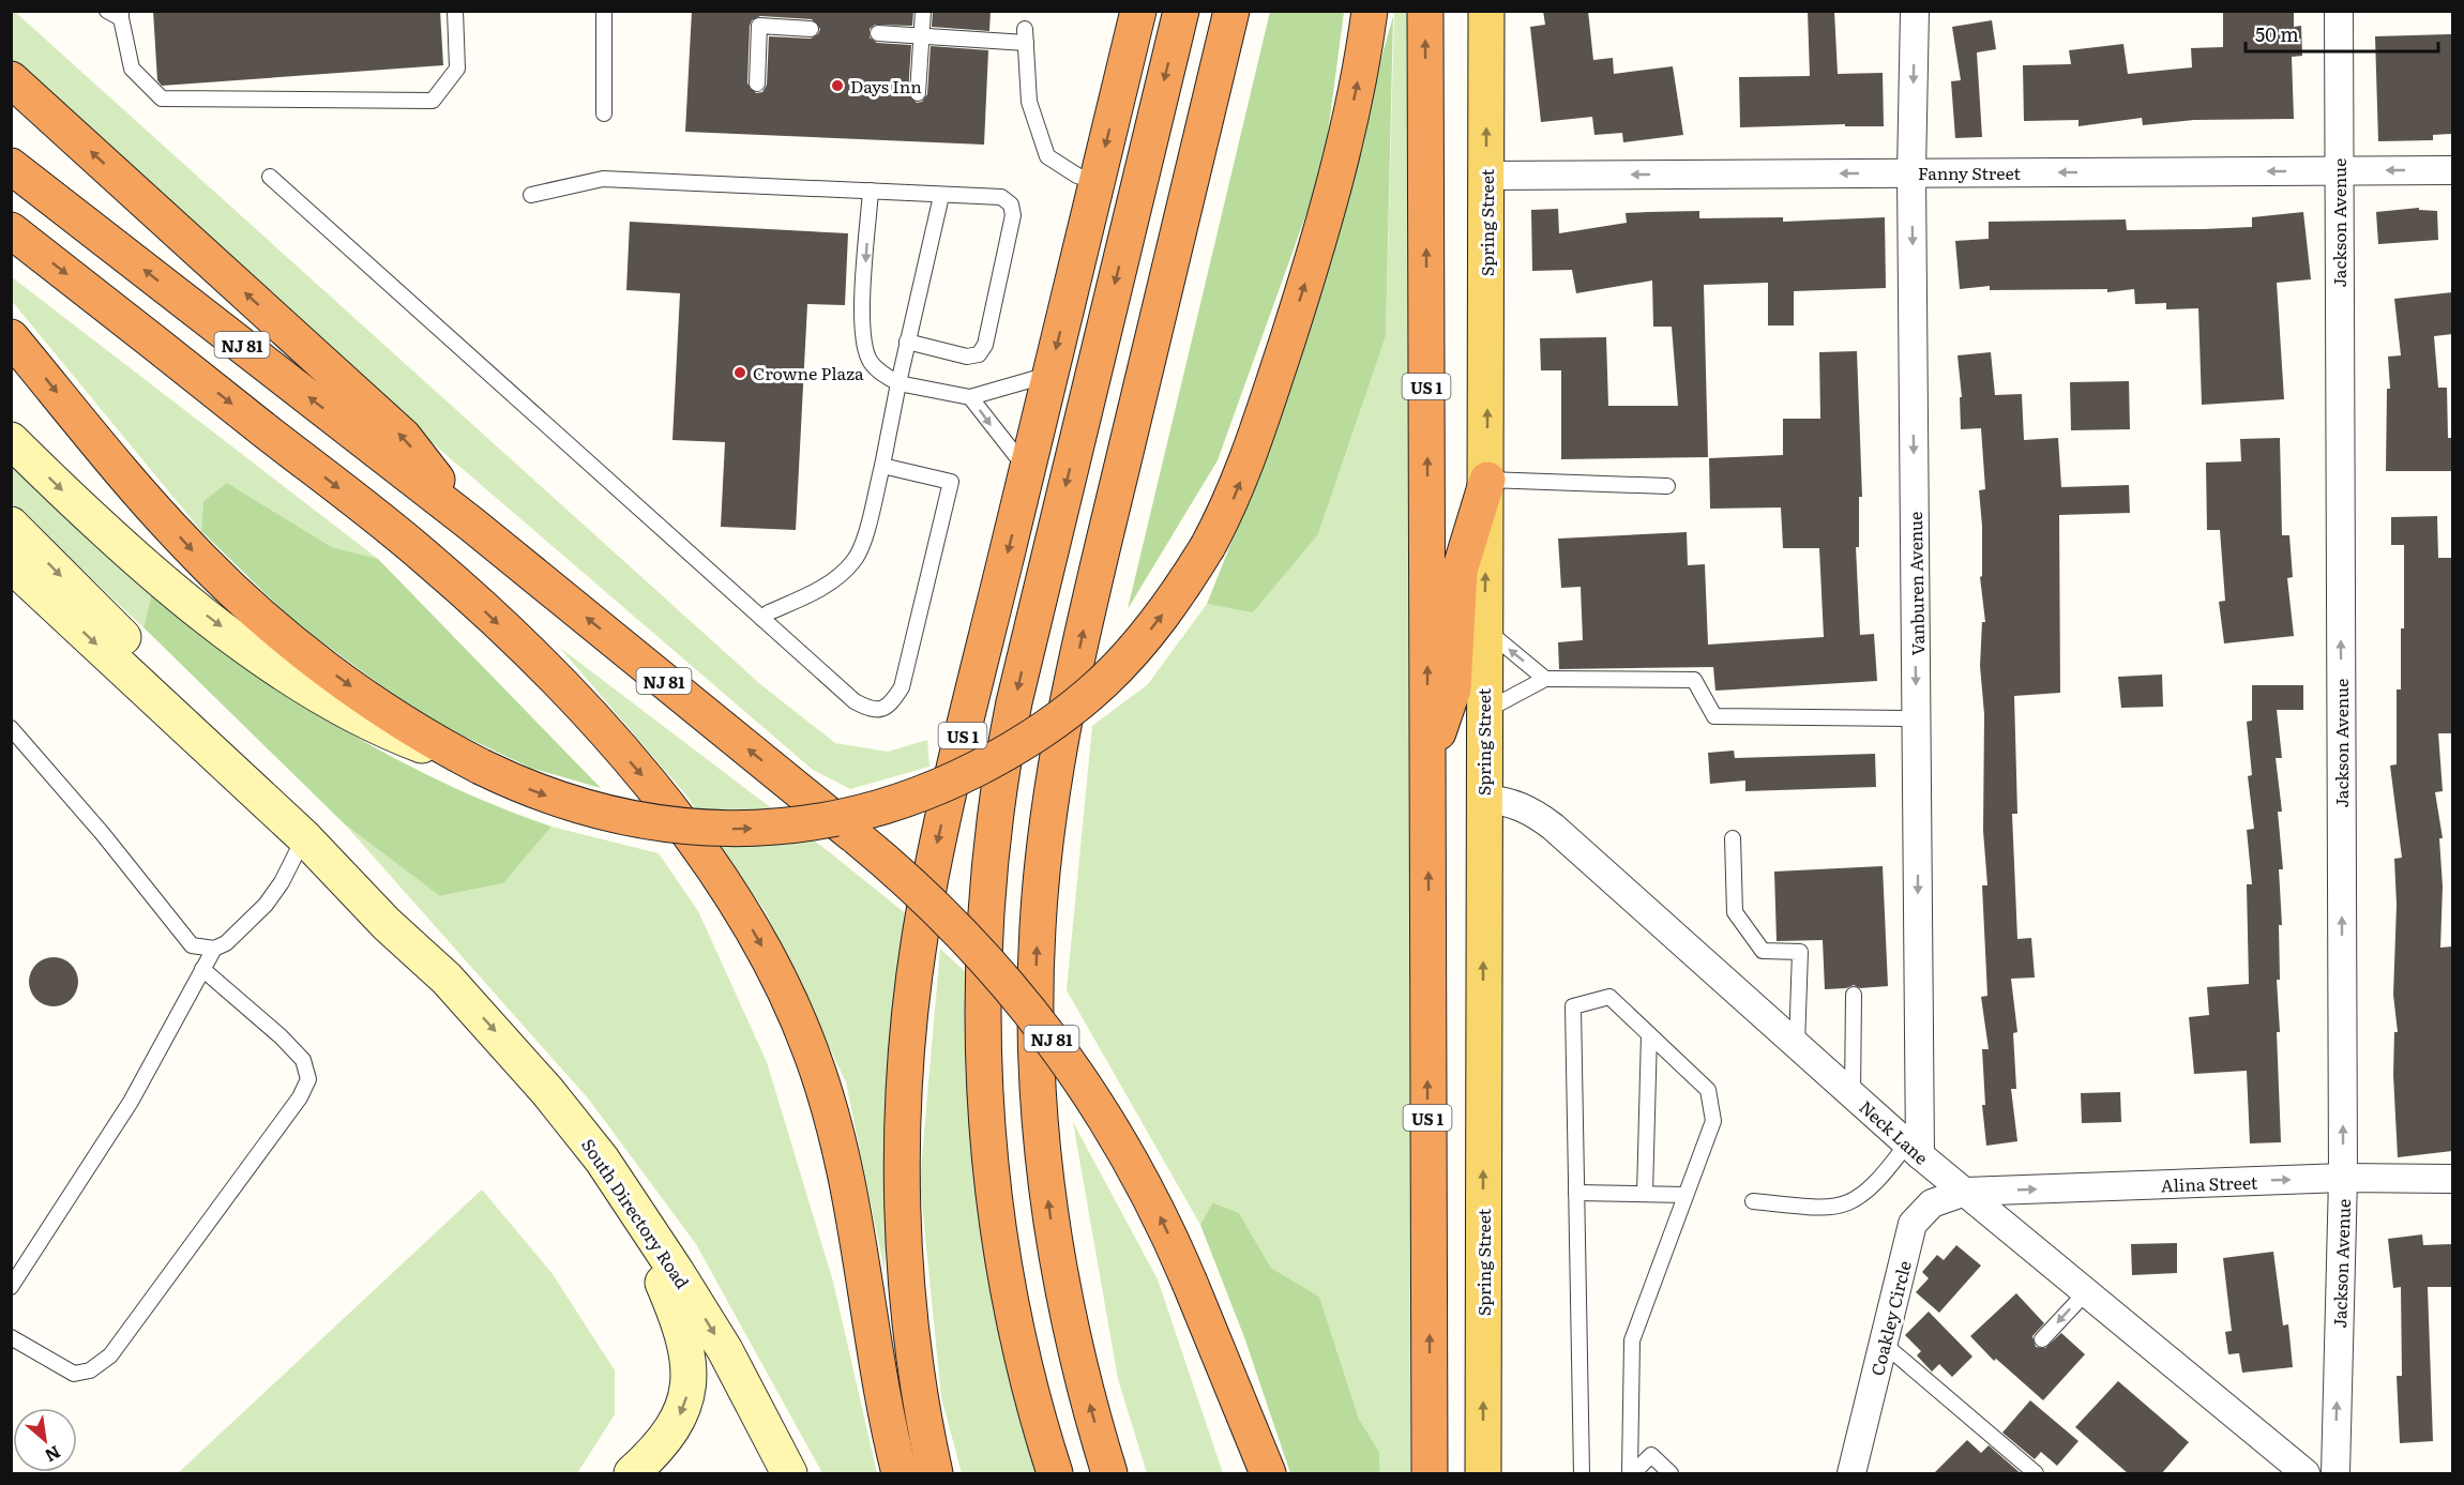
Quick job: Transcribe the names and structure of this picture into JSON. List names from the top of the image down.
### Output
{
  "streets": {
    "highway": ["NJ 81", "US 1"],
    "main road": ["Spring Street"],
    "street": [
      "Fanny Street",
      "Jackson Avenue",
      "Vanburen Avenue",
      "Neck Lane",
      "Alina Street",
      "South Directory Road",
      "Coakley Circle"
    ]
  },
  "crossings": [
    ["Fanny Street", "Spring Street"],
    ["Fanny Street", "Jackson Avenue"],
    ["Fanny Street", "Vanburen Avenue"],
    ["Spring Street", "Neck Lane"],
    ["Jackson Avenue", "Alina Street"],
    ["Vanburen Avenue", "Neck Lane"],
    ["Neck Lane", "Alina Street"],
    ["Neck Lane", "Coakley Circle"],
    ["Alina Street", "Coakley Circle"]
  ],
  "one_way": [
    "Fanny Street",
    "Spring Street",
    "Jackson Avenue",
    "Vanburen Avenue",
    "Alina Street",
    "South Directory Road"
  ],
  "places": ["Days Inn", "Crowne Plaza"],
  "scale_bar": "50 m",
  "north": "bottom right"
}
